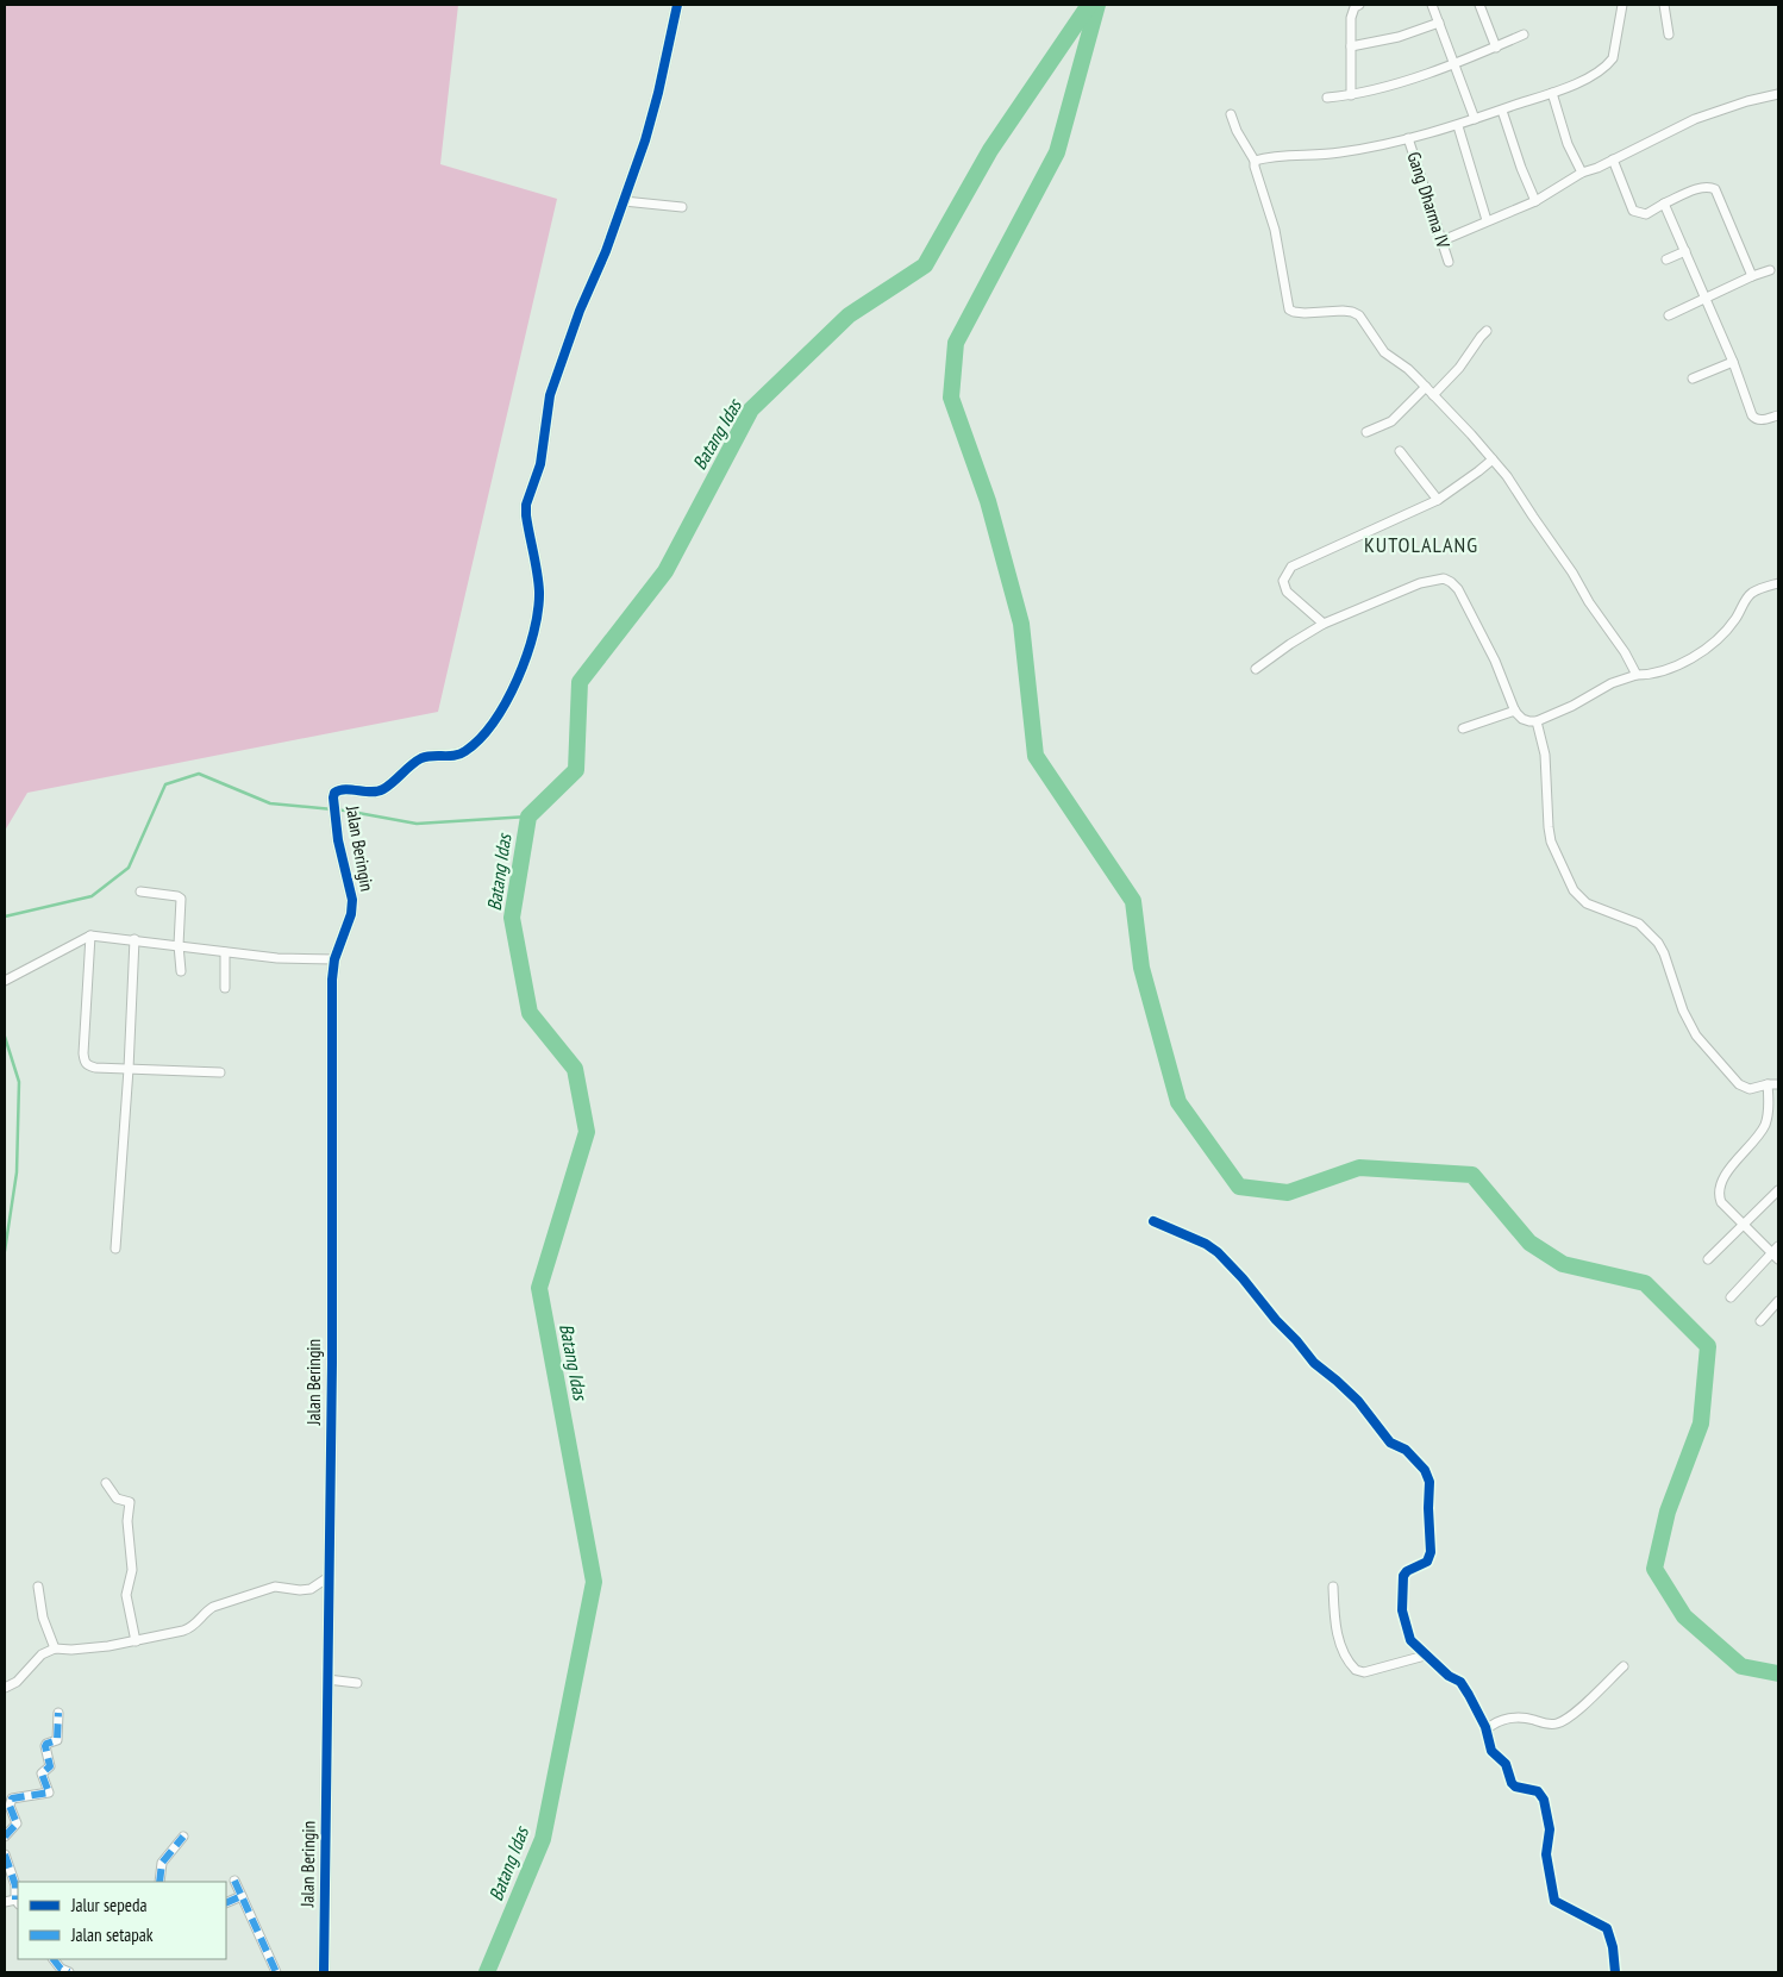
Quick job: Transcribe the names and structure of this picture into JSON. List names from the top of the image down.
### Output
{
  "streets": {
    "street": ["Gang Dharma IV", "Jalan Beringin"]
  },
  "districts": ["KUTOLALANG"],
  "water": ["Batang Idas"],
  "legend": ["Jalur sepeda", "Jalan setapak"]
}
